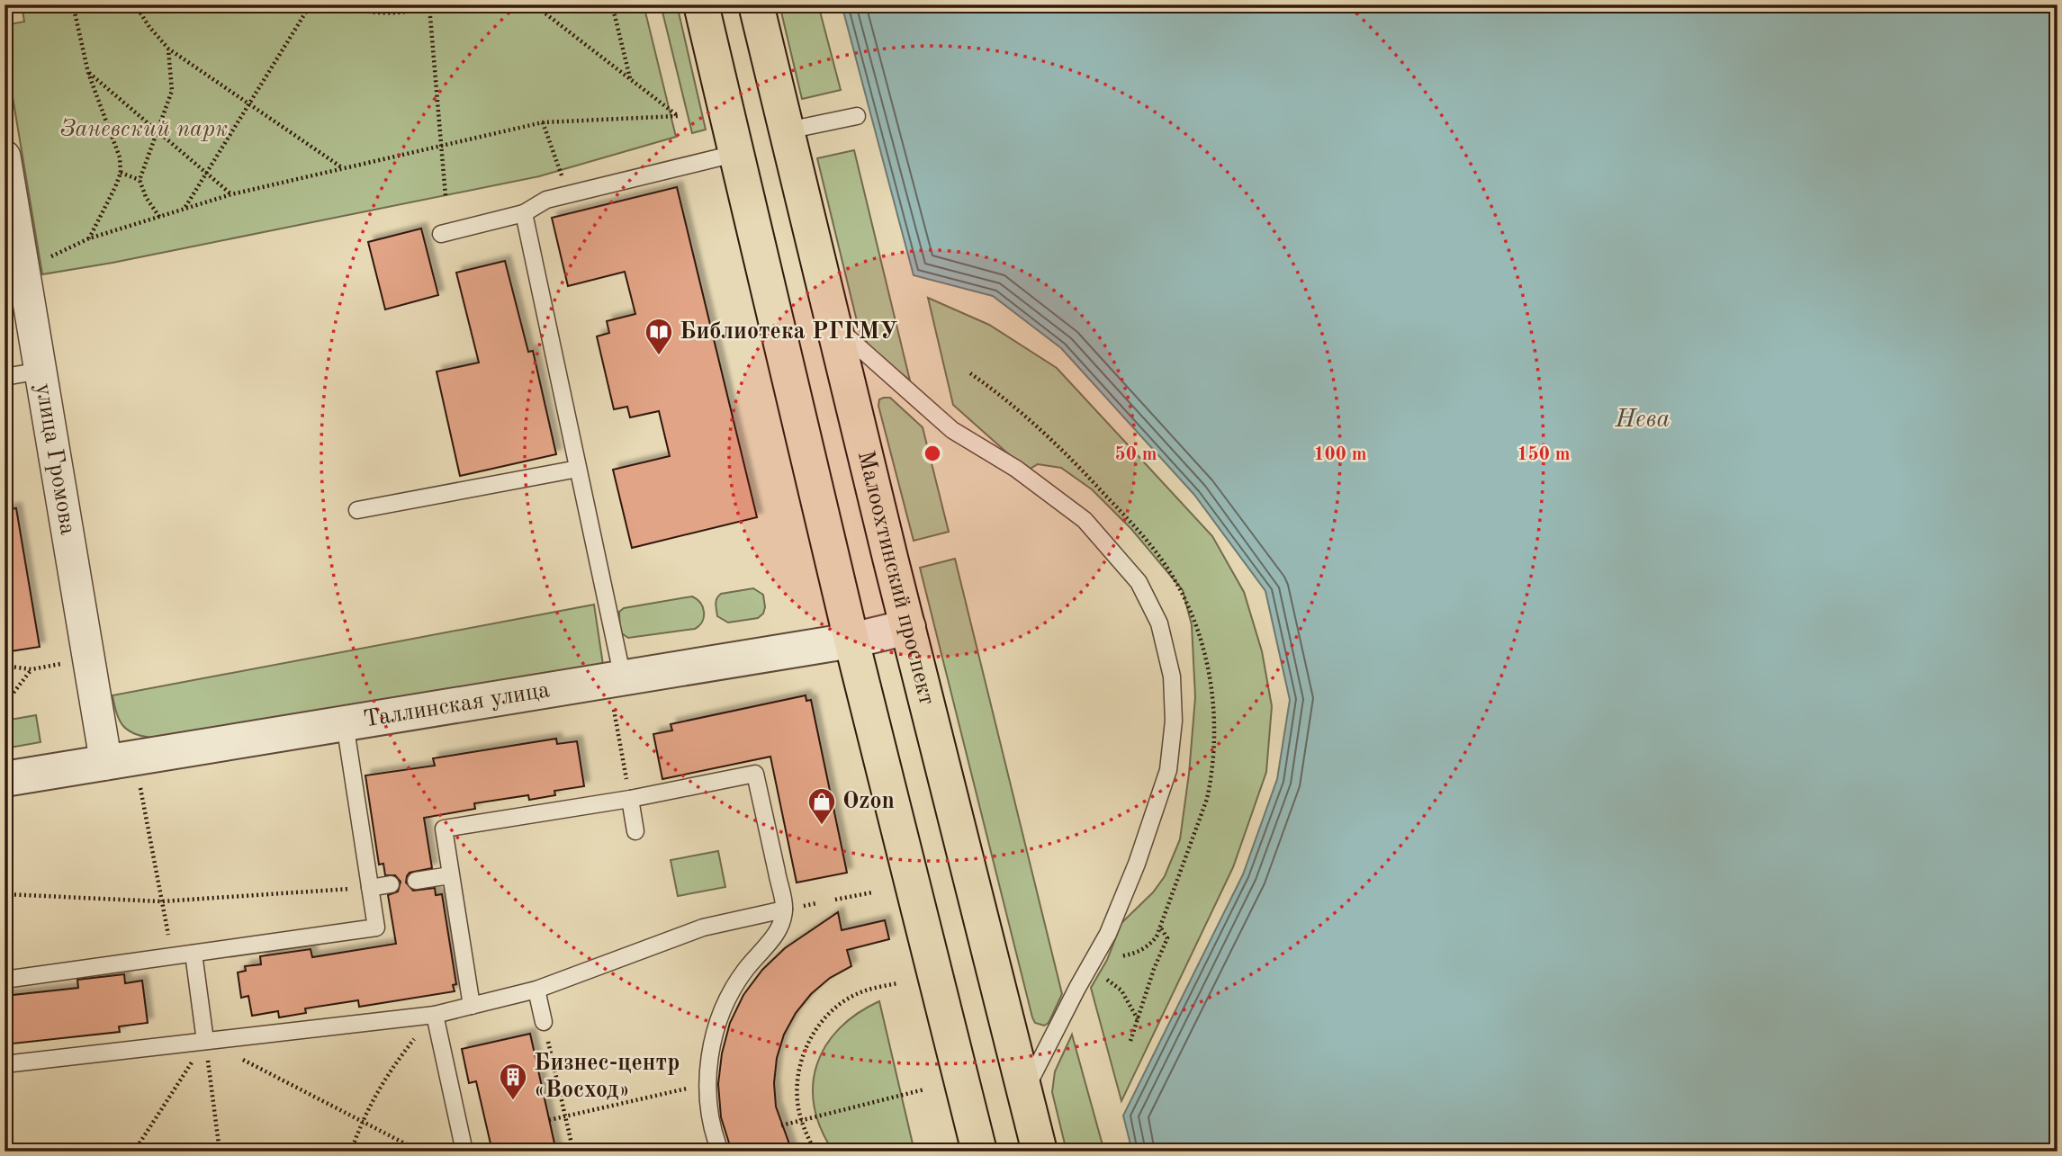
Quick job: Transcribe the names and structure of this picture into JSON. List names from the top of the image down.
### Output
{
  "streets": {
    "main road": ["Малоохтинский проспект"],
    "street": ["улица Громова", "Таллинская улица"]
  },
  "crossings": [
    ["улица Громова", "Таллинская улица"],
    ["Малоохтинский проспект", "Таллинская улица"]
  ],
  "water": ["Нева"],
  "parks": ["Заневский парк"],
  "places": {
    "library": ["Библиотека РГГМУ"],
    "shop": ["Ozon"],
    "building": ["Бизнес-центр «Восход»"]
  },
  "rings": ["50 m", "100 m", "150 m"]
}
